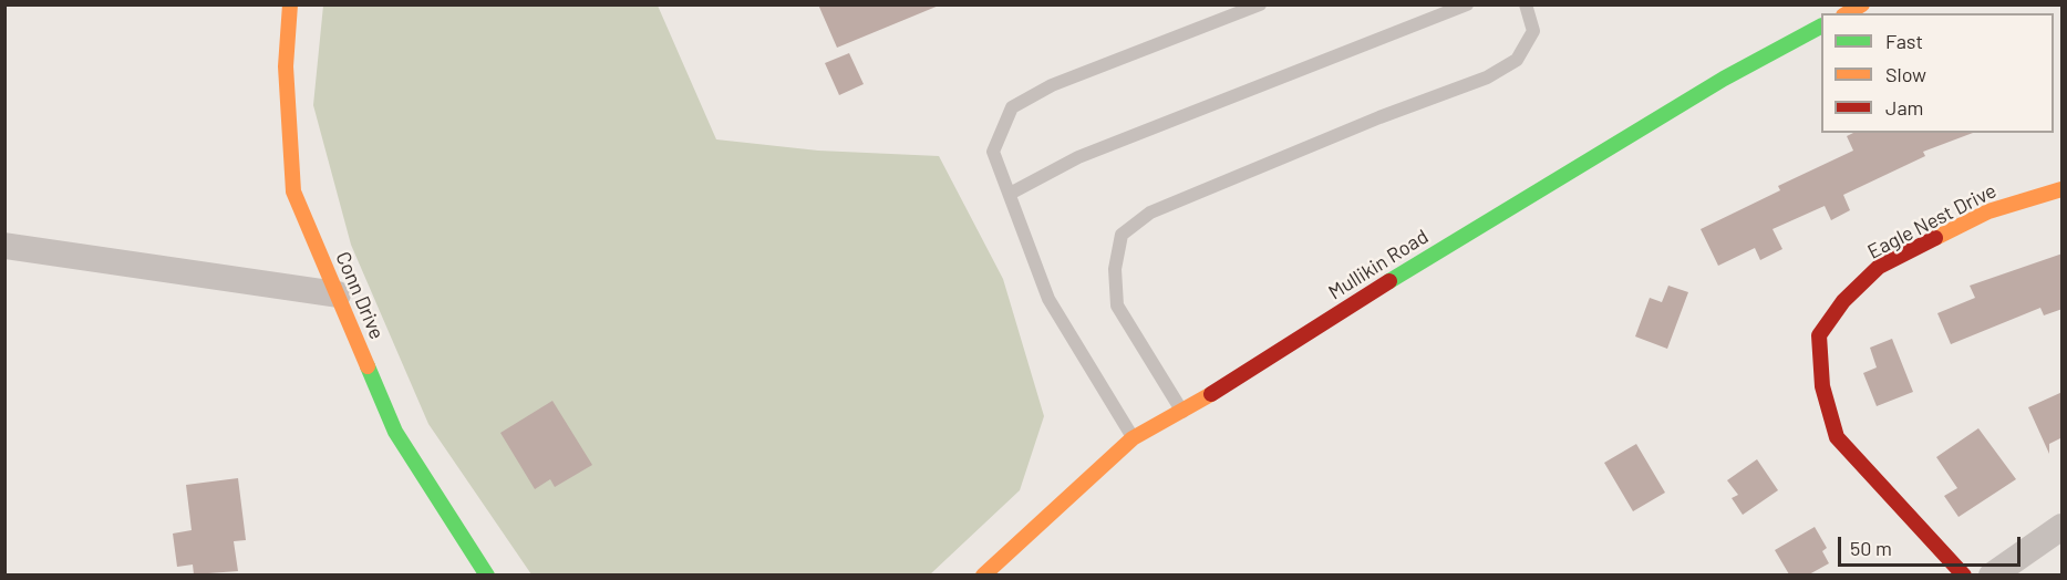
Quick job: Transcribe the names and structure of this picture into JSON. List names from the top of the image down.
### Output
{
  "streets": {
    "street": ["Eagle Nest Drive", "Mullikin Road", "Conn Drive"]
  },
  "legend": ["Fast", "Slow", "Jam"],
  "scale_bar": "50 m"
}
